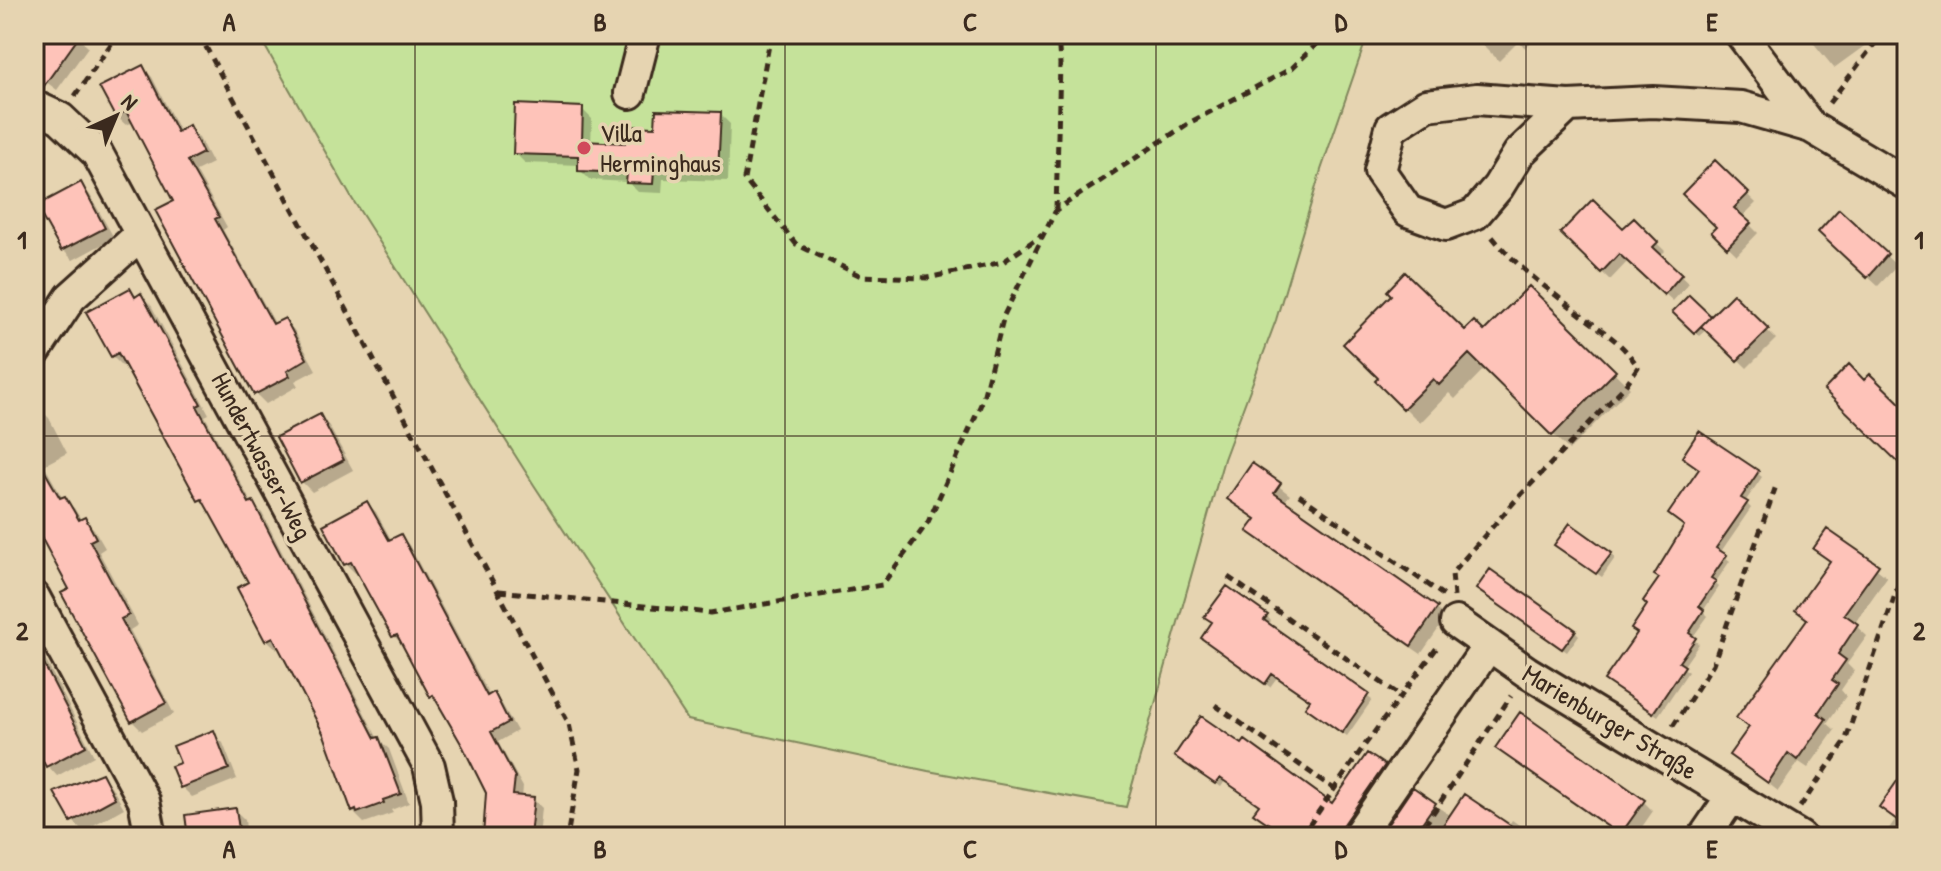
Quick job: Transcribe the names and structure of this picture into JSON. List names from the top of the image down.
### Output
{
  "streets": {
    "street": ["Hundertwasser-Weg", "Marienburger Straße"]
  },
  "places": ["Villa Herminghaus"],
  "north": "top right",
  "grid": {
    "columns": [
      "A",
      "B",
      "C",
      "D",
      "E"
    ],
    "rows": ["1", "2"]
  }
}
